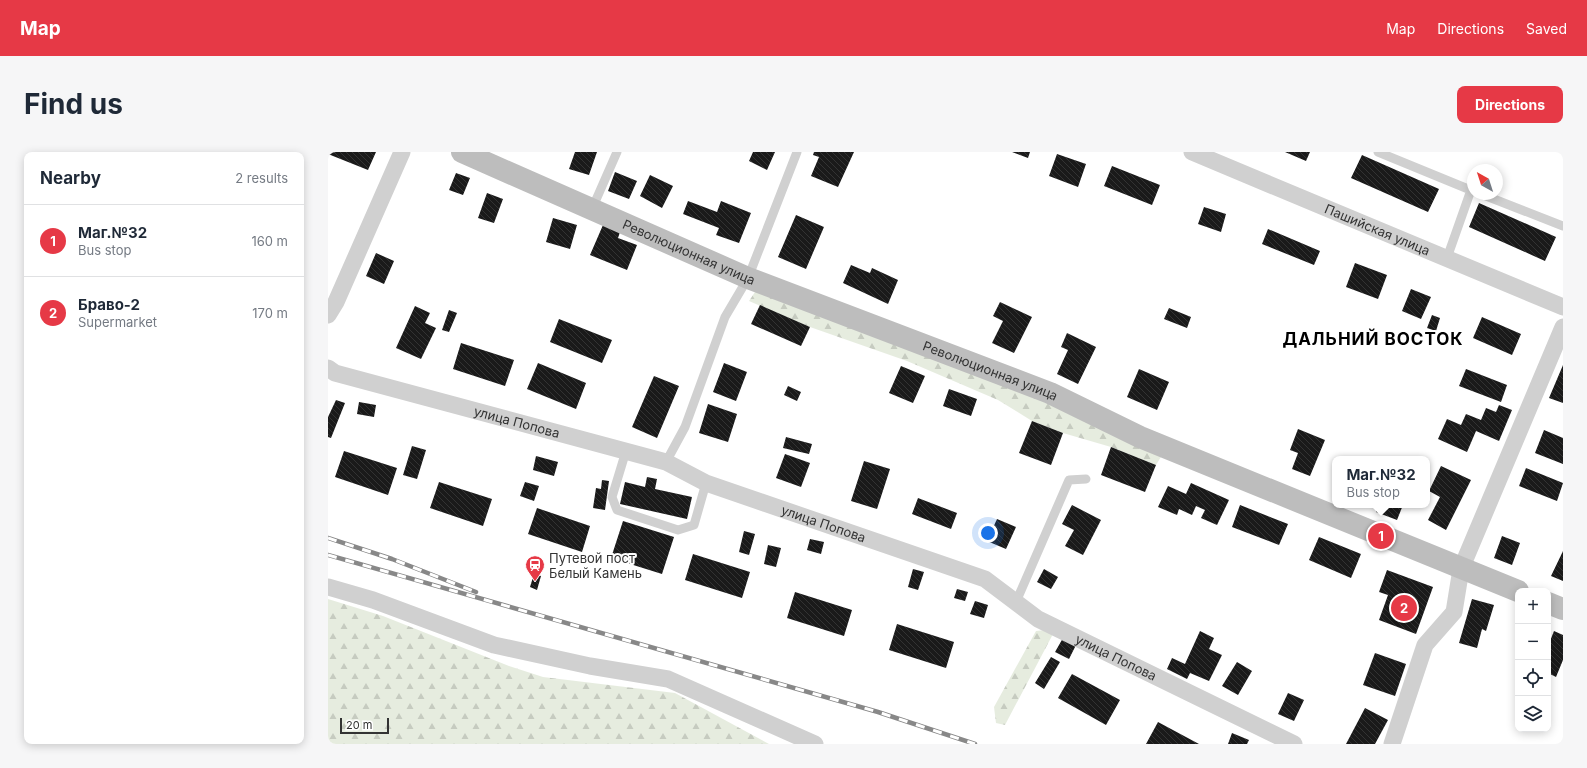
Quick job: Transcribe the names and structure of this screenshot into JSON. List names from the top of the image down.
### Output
{
  "streets": {
    "street": ["Пашийская улица", "Революционная улица", "улица Попова"]
  },
  "districts": ["ДАЛЬНИЙ ВОСТОК"],
  "places": {
    "station": ["Путевой пост Белый Камень"]
  },
  "scale_bar": "20 m",
  "north": "top left",
  "page": {
    "header": "Map",
    "nav": ["Map", "Directions", "Saved"],
    "buttons": "Directions",
    "title": "Find us",
    "heading": ["Nearby", "2 results"],
    "list": [
      {
        "mark": "1",
        "name": "Маг.№32",
        "note": "Bus stop",
        "value": "160 m"
      },
      {
        "mark": "2",
        "name": "Браво-2",
        "note": "Supermarket",
        "value": "170 m"
      }
    ],
    "popup": ["Маг.№32", "Bus stop"],
    "pins": ["1", "2"],
    "map_buttons": ["+", "−"],
    "scale": "20 m"
  }
}
